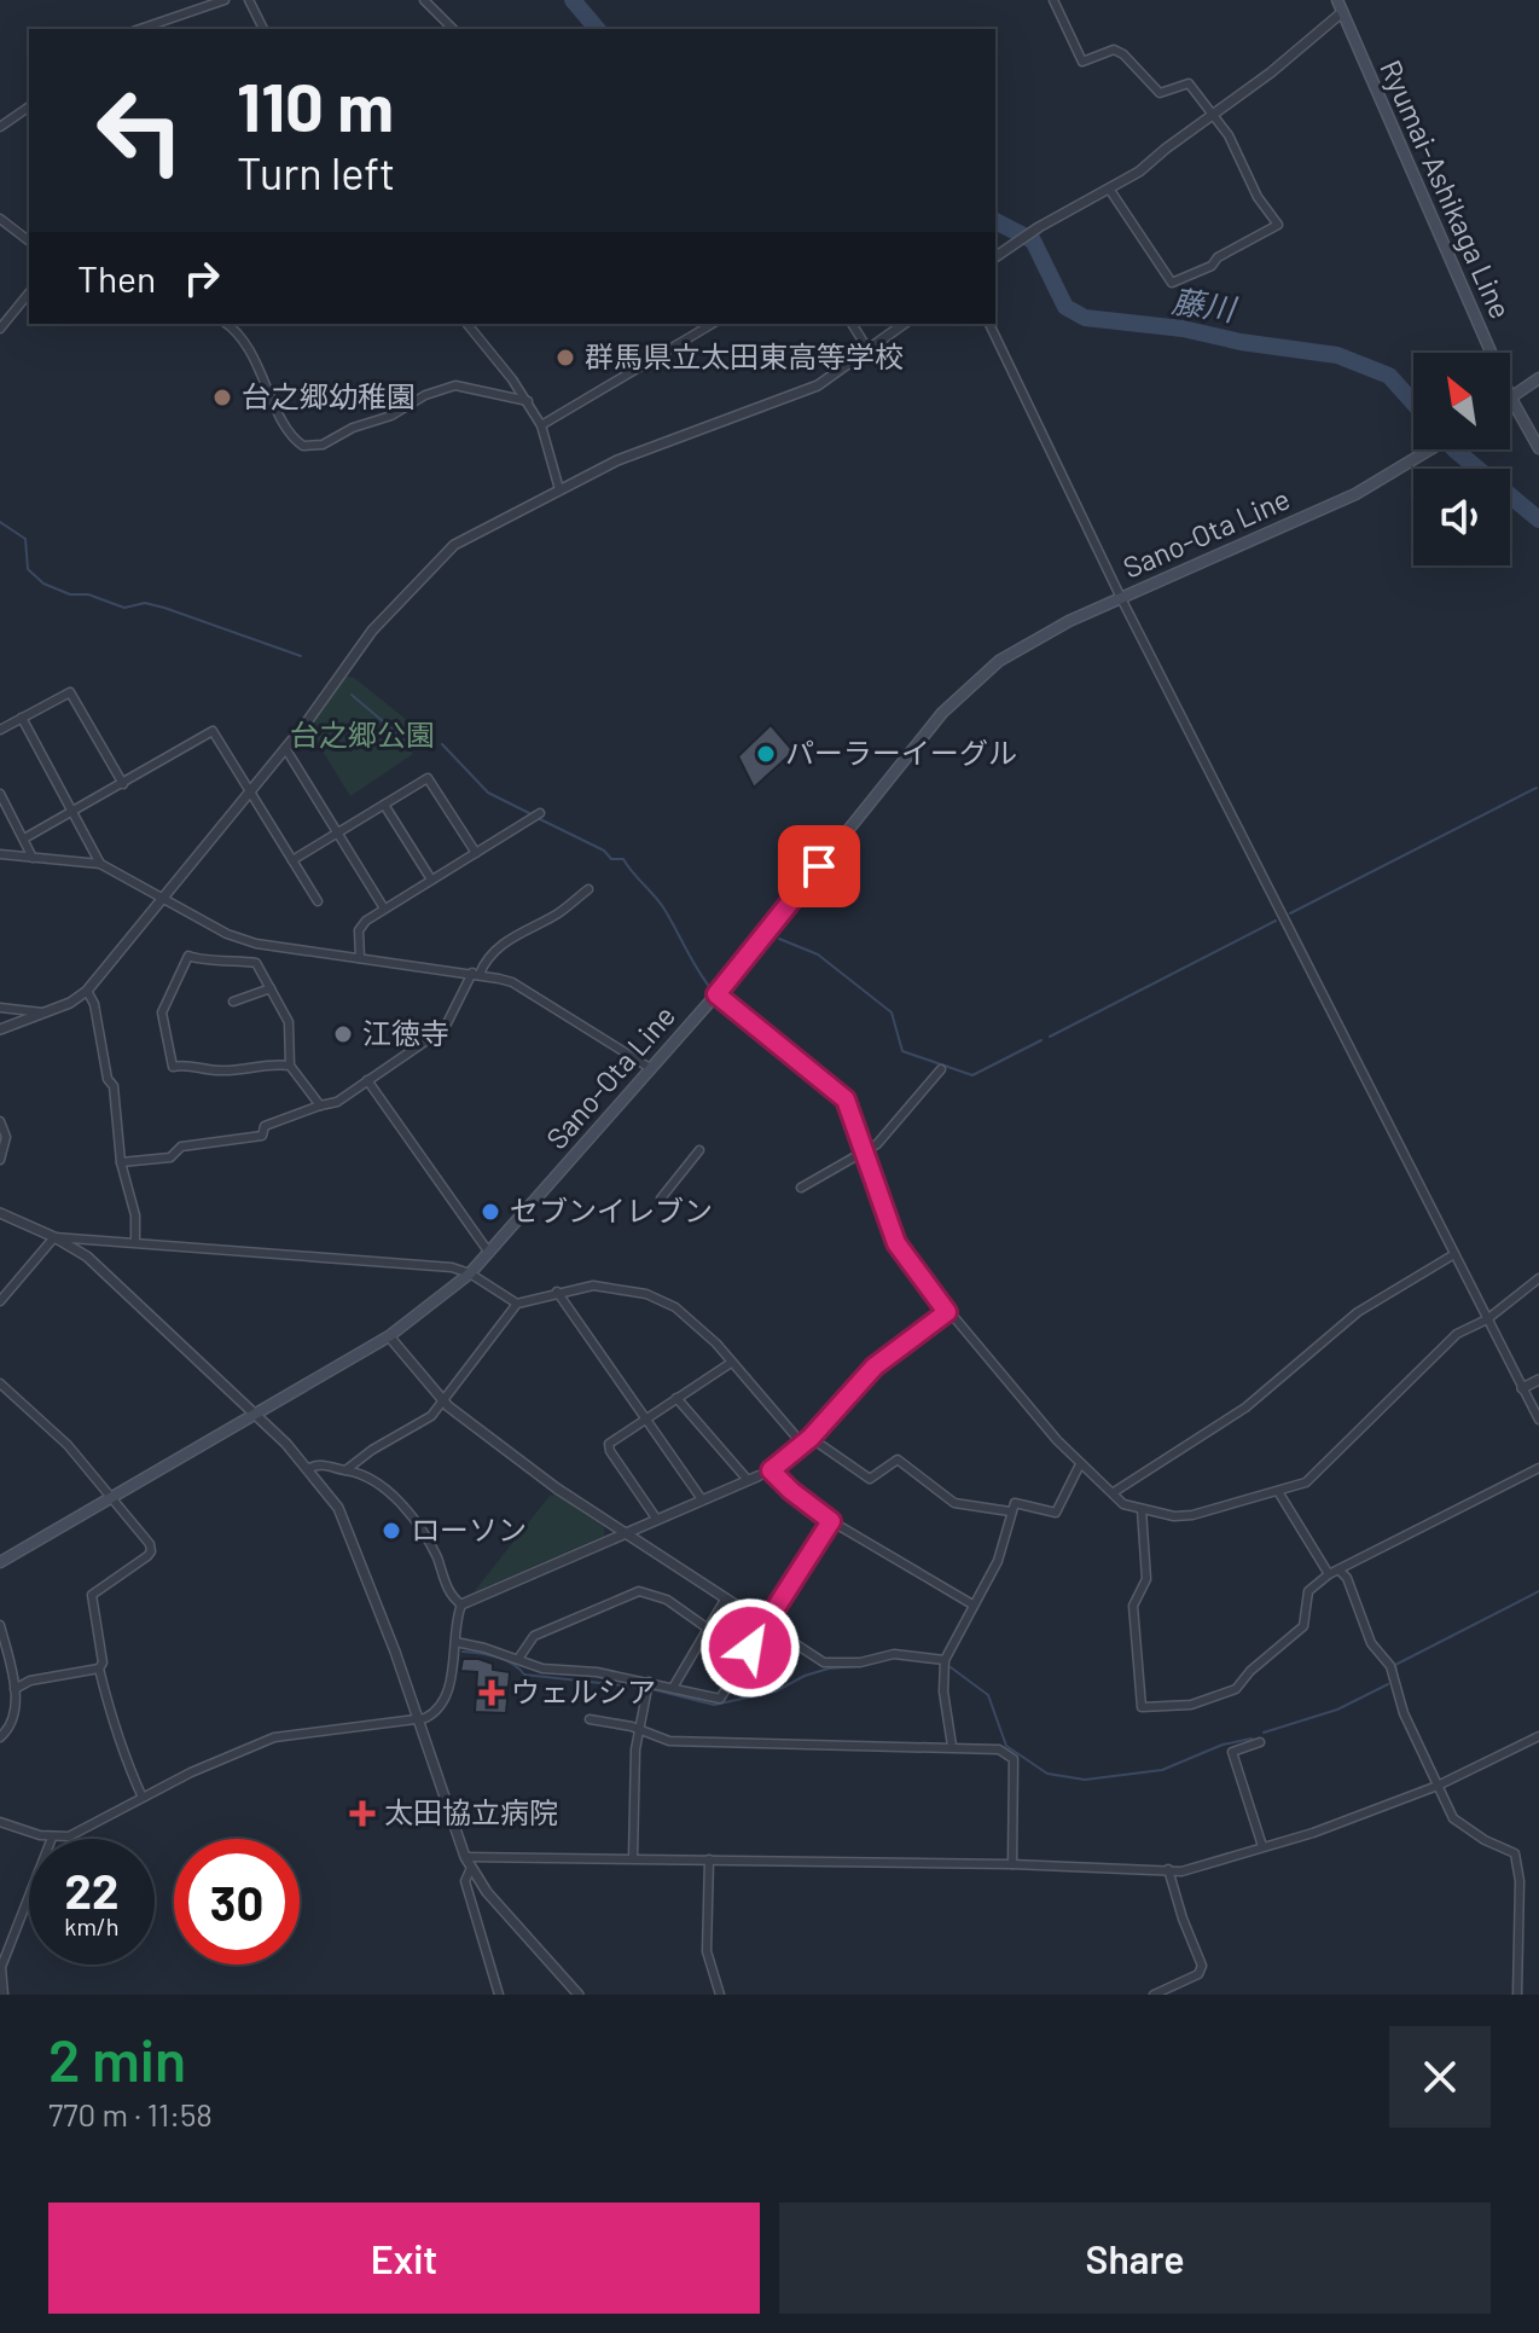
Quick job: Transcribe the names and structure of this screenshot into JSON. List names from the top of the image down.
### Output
{
  "streets": {
    "main road": ["Ryumai-Ashikaga Line", "Sano-Ota Line"]
  },
  "water": ["藤川"],
  "parks": ["台之郷公園"],
  "places": {
    "other": [
      "群馬県立太田東高等学校",
      "台之郷幼稚園",
      "パーラーイーグル",
      "江徳寺",
      "セブンイレブン",
      "ローソン"
    ],
    "health": ["ウェルシア", "太田協立病院"]
  },
  "north": "top left",
  "page": {
    "turn": ["110 m", "Turn left"],
    "then": "Then",
    "speed": "22 km/h",
    "limit": "30",
    "heading": ["2 min", "770 m · 11:58"],
    "buttons": ["Exit", "Share"]
  }
}
